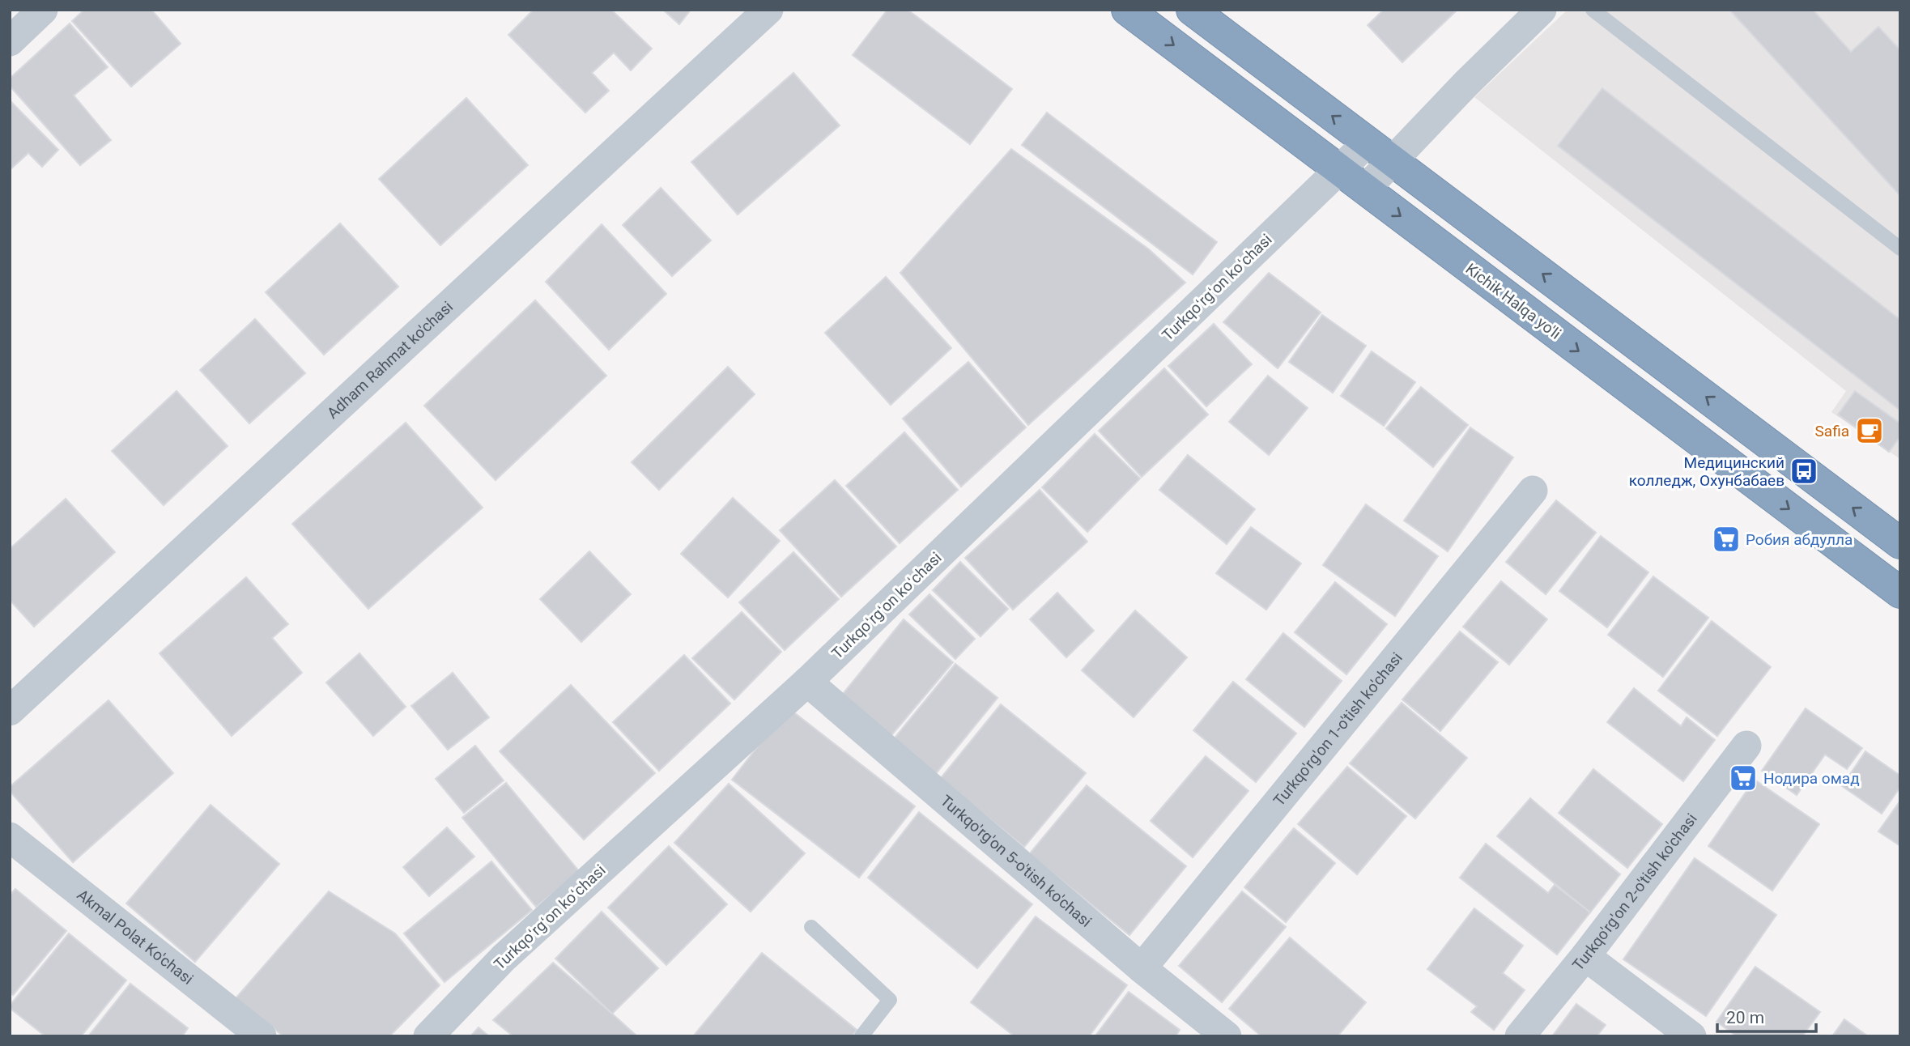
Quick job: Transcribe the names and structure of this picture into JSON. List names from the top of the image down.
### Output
{
  "streets": {
    "highway": ["Kichik Halqa yo'li"],
    "street": [
      "Turkqoʻrgʻon koʻchasi",
      "Adham Rahmat ko'chasi",
      "Turkqo'rg'on 1-o'tish ko'chasi",
      "Turkqo'rg'on 5-o'tish ko'chasi",
      "Turkqo'rg'on 2-o'tish ko'chasi",
      "Akmal Polat Ko'chasi"
    ]
  },
  "crossings": [
    ["Turkqoʻrgʻon koʻchasi", "Kichik Halqa yo'li"],
    ["Turkqoʻrgʻon koʻchasi", "Turkqo'rg'on 5-o'tish ko'chasi"],
    ["Turkqo'rg'on 1-o'tish ko'chasi", "Turkqo'rg'on 5-o'tish ko'chasi"]
  ],
  "places": {
    "cafe": ["Safia"],
    "bus stop": ["Медицинский колледж, Охунбабаев"],
    "supermarket": ["Робия абдулла", "Нодира омад"]
  },
  "scale_bar": "20 m"
}
